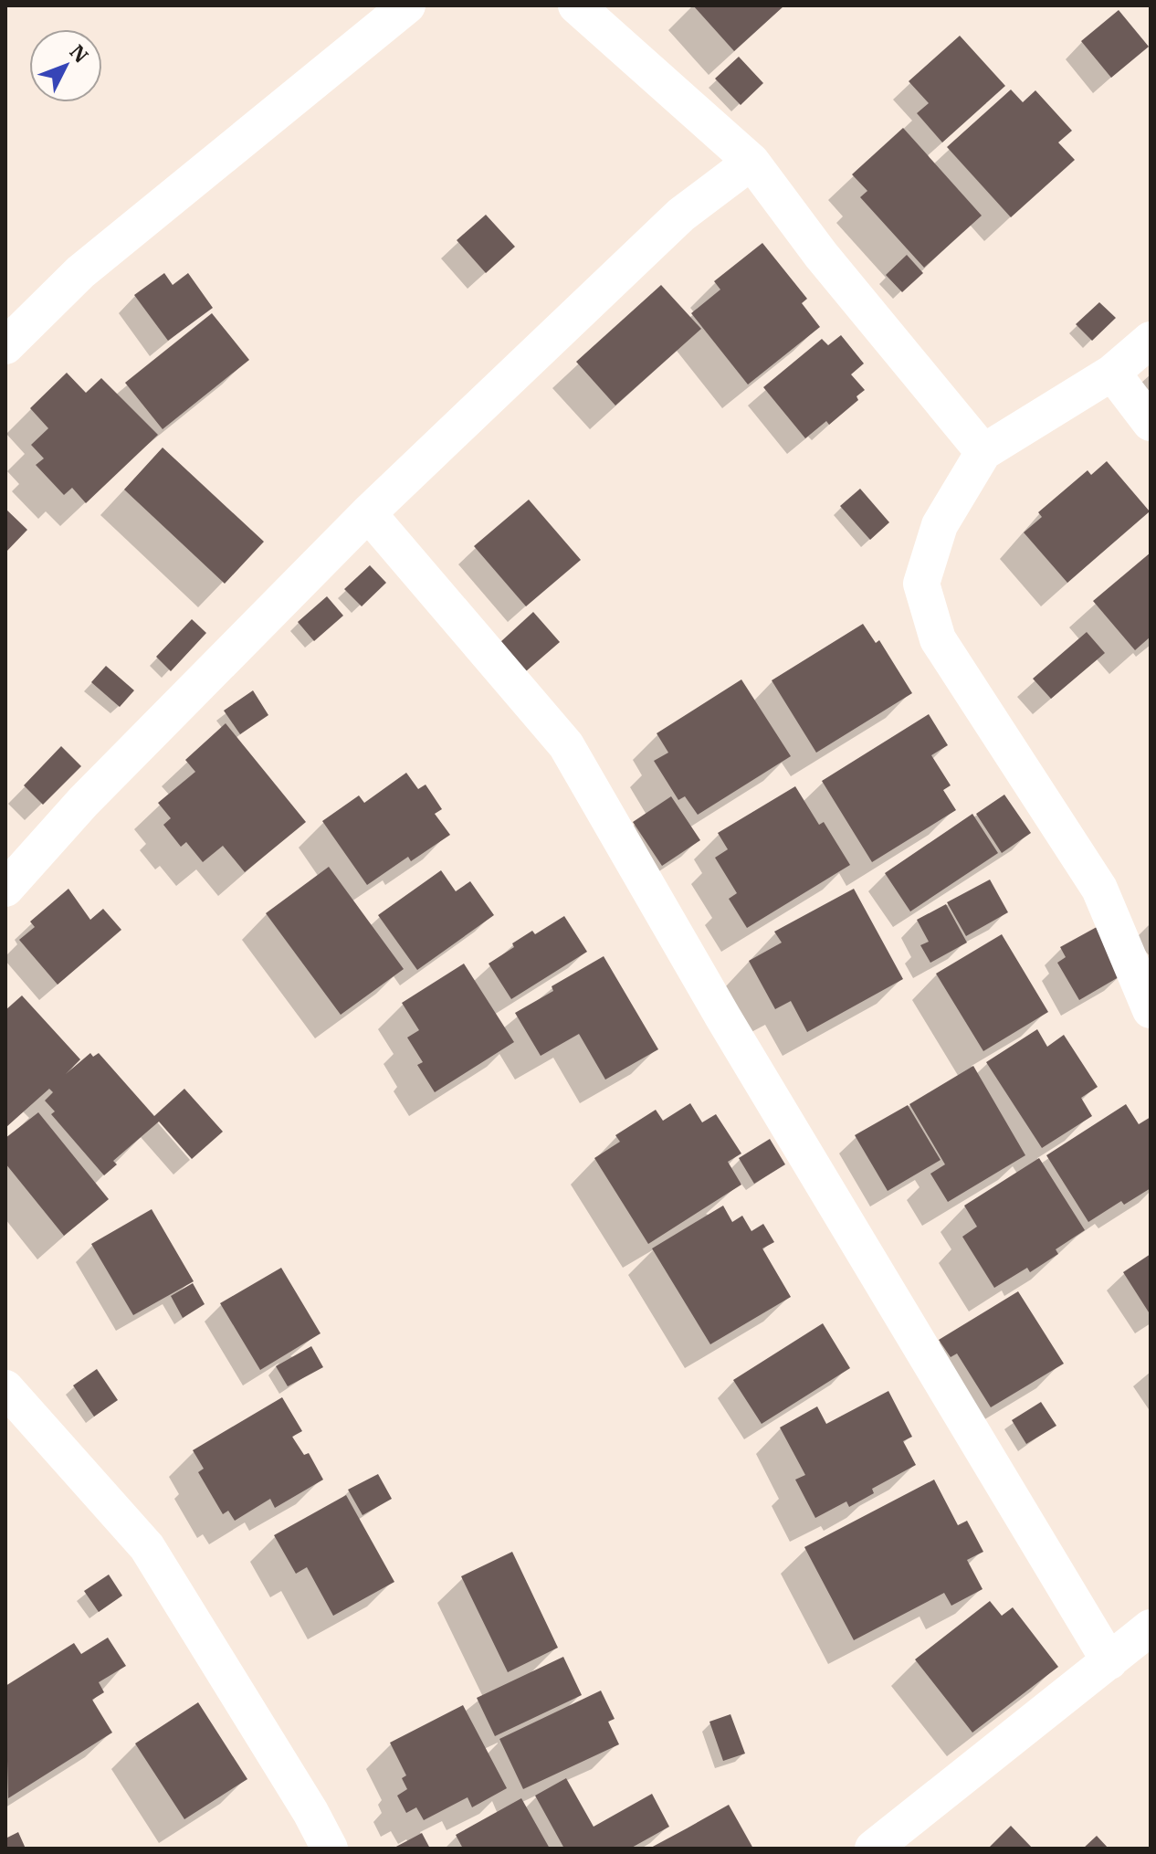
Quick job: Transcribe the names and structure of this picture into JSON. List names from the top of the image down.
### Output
{
  "north": "top right"
}
